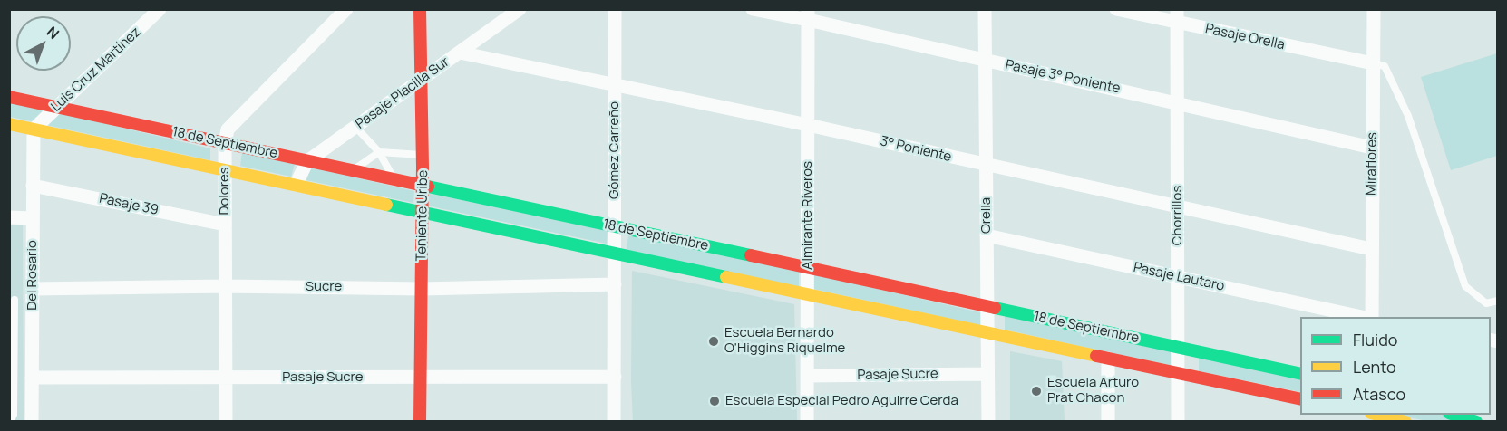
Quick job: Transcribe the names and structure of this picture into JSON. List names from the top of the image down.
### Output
{
  "streets": {
    "main road": ["18 de Septiembre", "Teniente Uribe"],
    "street": [
      "Pasaje Orella",
      "Luis Cruz Martínez",
      "Pasaje 3° Poniente",
      "Pasaje Placilla Sur",
      "3° Poniente",
      "Gómez Carreño",
      "Miraflores",
      "Dolores",
      "Pasaje 39",
      "Almirante Riveros",
      "Orella",
      "Chorrillos",
      "Del Rosario",
      "Pasaje Lautaro",
      "Sucre",
      "Pasaje Sucre"
    ]
  },
  "crossings": [
    ["Pasaje Orella", "Miraflores"],
    ["Pasaje Orella", "Chorrillos"],
    ["Luis Cruz Martínez", "18 de Septiembre"],
    ["Luis Cruz Martínez", "Del Rosario"],
    ["Pasaje 3° Poniente", "Miraflores"],
    ["Pasaje 3° Poniente", "Almirante Riveros"],
    ["Pasaje 3° Poniente", "Orella"],
    ["Pasaje 3° Poniente", "Chorrillos"],
    ["Pasaje Placilla Sur", "18 de Septiembre"],
    ["Pasaje Placilla Sur", "3° Poniente"],
    ["Pasaje Placilla Sur", "Teniente Uribe"],
    ["18 de Septiembre", "Gómez Carreño"],
    ["18 de Septiembre", "Dolores"],
    ["18 de Septiembre", "Teniente Uribe"],
    ["18 de Septiembre", "Almirante Riveros"],
    ["18 de Septiembre", "Orella"],
    ["18 de Septiembre", "Chorrillos"],
    ["18 de Septiembre", "Del Rosario"],
    ["3° Poniente", "Gómez Carreño"],
    ["3° Poniente", "Miraflores"],
    ["3° Poniente", "Almirante Riveros"],
    ["3° Poniente", "Orella"],
    ["3° Poniente", "Chorrillos"],
    ["Gómez Carreño", "Sucre"],
    ["Gómez Carreño", "Pasaje Sucre"],
    ["Dolores", "Pasaje 39"],
    ["Dolores", "Sucre"],
    ["Dolores", "Pasaje Sucre"],
    ["Pasaje 39", "Del Rosario"],
    ["Teniente Uribe", "Sucre"],
    ["Teniente Uribe", "Pasaje Sucre"],
    ["Almirante Riveros", "Pasaje Sucre"],
    ["Orella", "Pasaje Lautaro"],
    ["Orella", "Pasaje Sucre"],
    ["Chorrillos", "Pasaje Lautaro"],
    ["Del Rosario", "Sucre"],
    ["Del Rosario", "Pasaje Sucre"]
  ],
  "places": ["Escuela Bernardo O'Higgins Riquelme", "Escuela Arturo Prat Chacon", "Escuela Especial Pedro Aguirre Cerda"],
  "legend": ["Fluido", "Lento", "Atasco"],
  "north": "top right"
}
